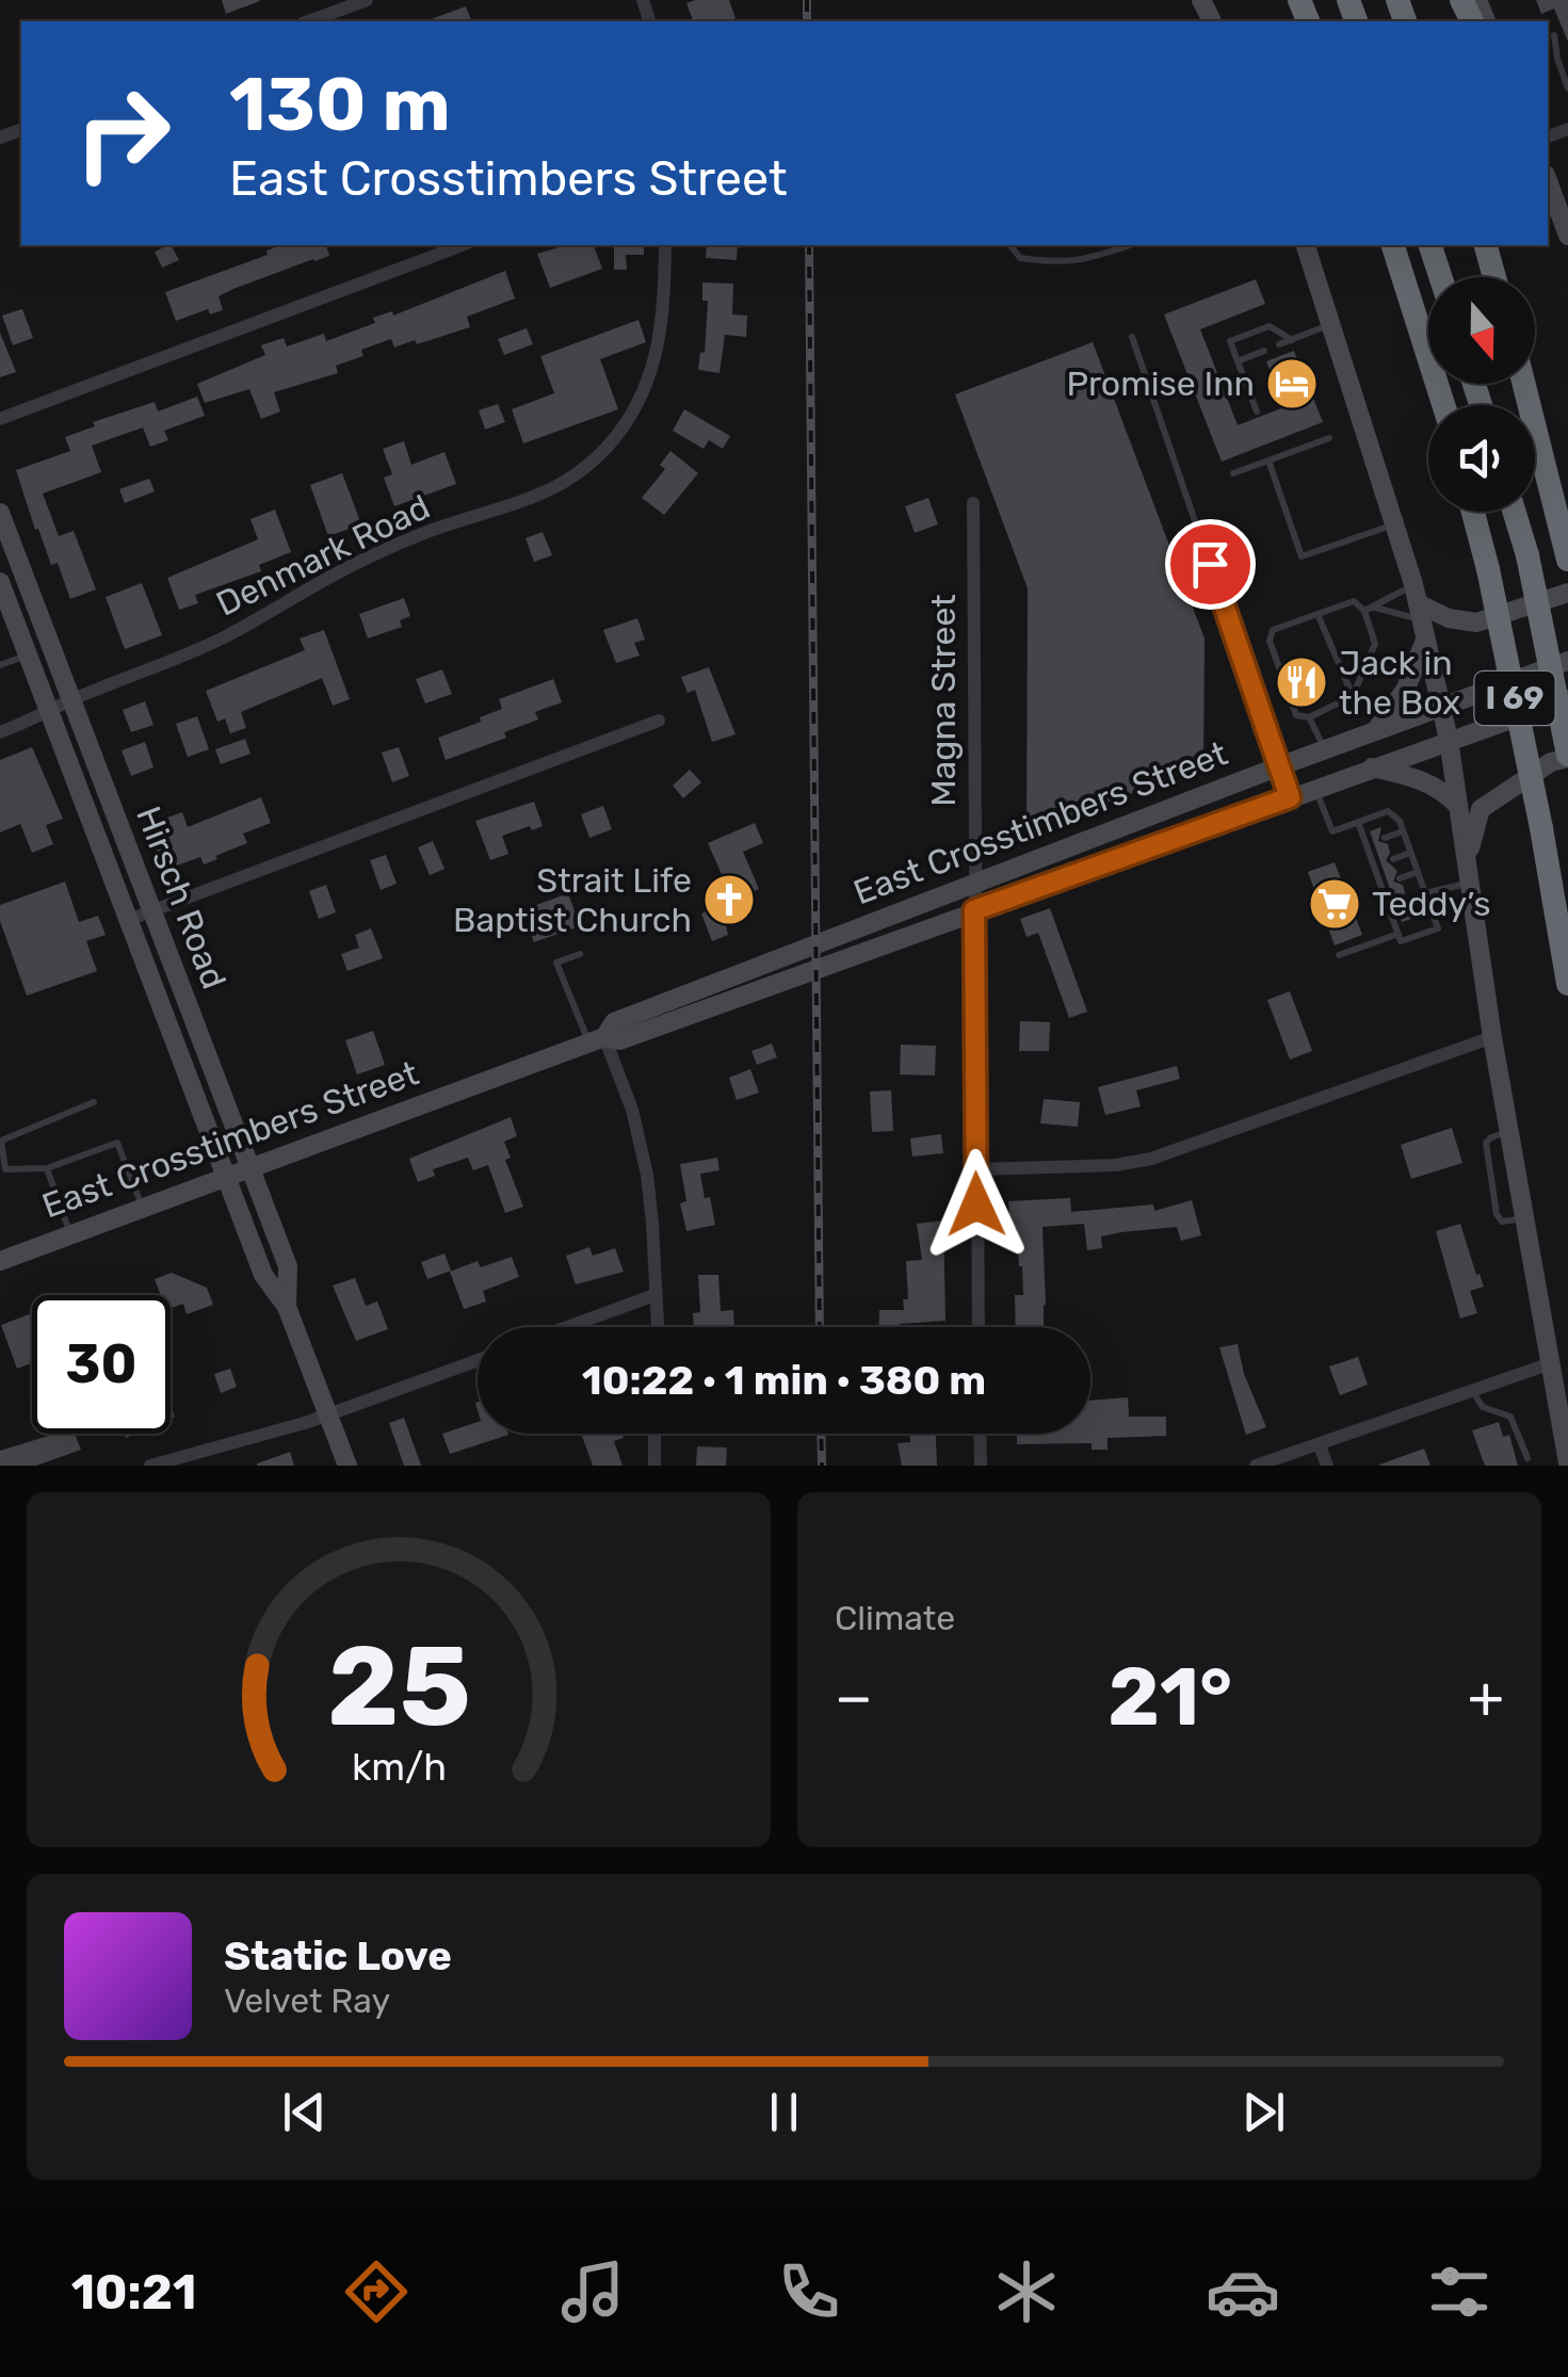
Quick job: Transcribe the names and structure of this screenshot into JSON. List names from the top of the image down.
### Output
{
  "streets": {
    "highway": ["I 69"],
    "main road": ["East Crosstimbers Street", "Hirsch Road"],
    "street": ["Denmark Road", "Magna Street"]
  },
  "crossings": [
    ["Denmark Road", "Hirsch Road"],
    ["Magna Street", "East Crosstimbers Street"],
    ["East Crosstimbers Street", "Hirsch Road"]
  ],
  "places": {
    "hotel": ["Promise Inn"],
    "restaurant": ["Jack in the Box"],
    "church": ["Strait Life Baptist Church"],
    "supermarket": ["Teddy’s"]
  },
  "north": "bottom",
  "page": {
    "turn": ["130 m", "East Crosstimbers Street"],
    "limit": "30",
    "trip": "10:22 · 1 min · 380 m",
    "tile": "Climate",
    "heat": ["−", "21°", "+"],
    "song": ["Static Love", "Velvet Ray"],
    "tabs": "10:21",
    "gauge": ["25", "km/h"]
  }
}
